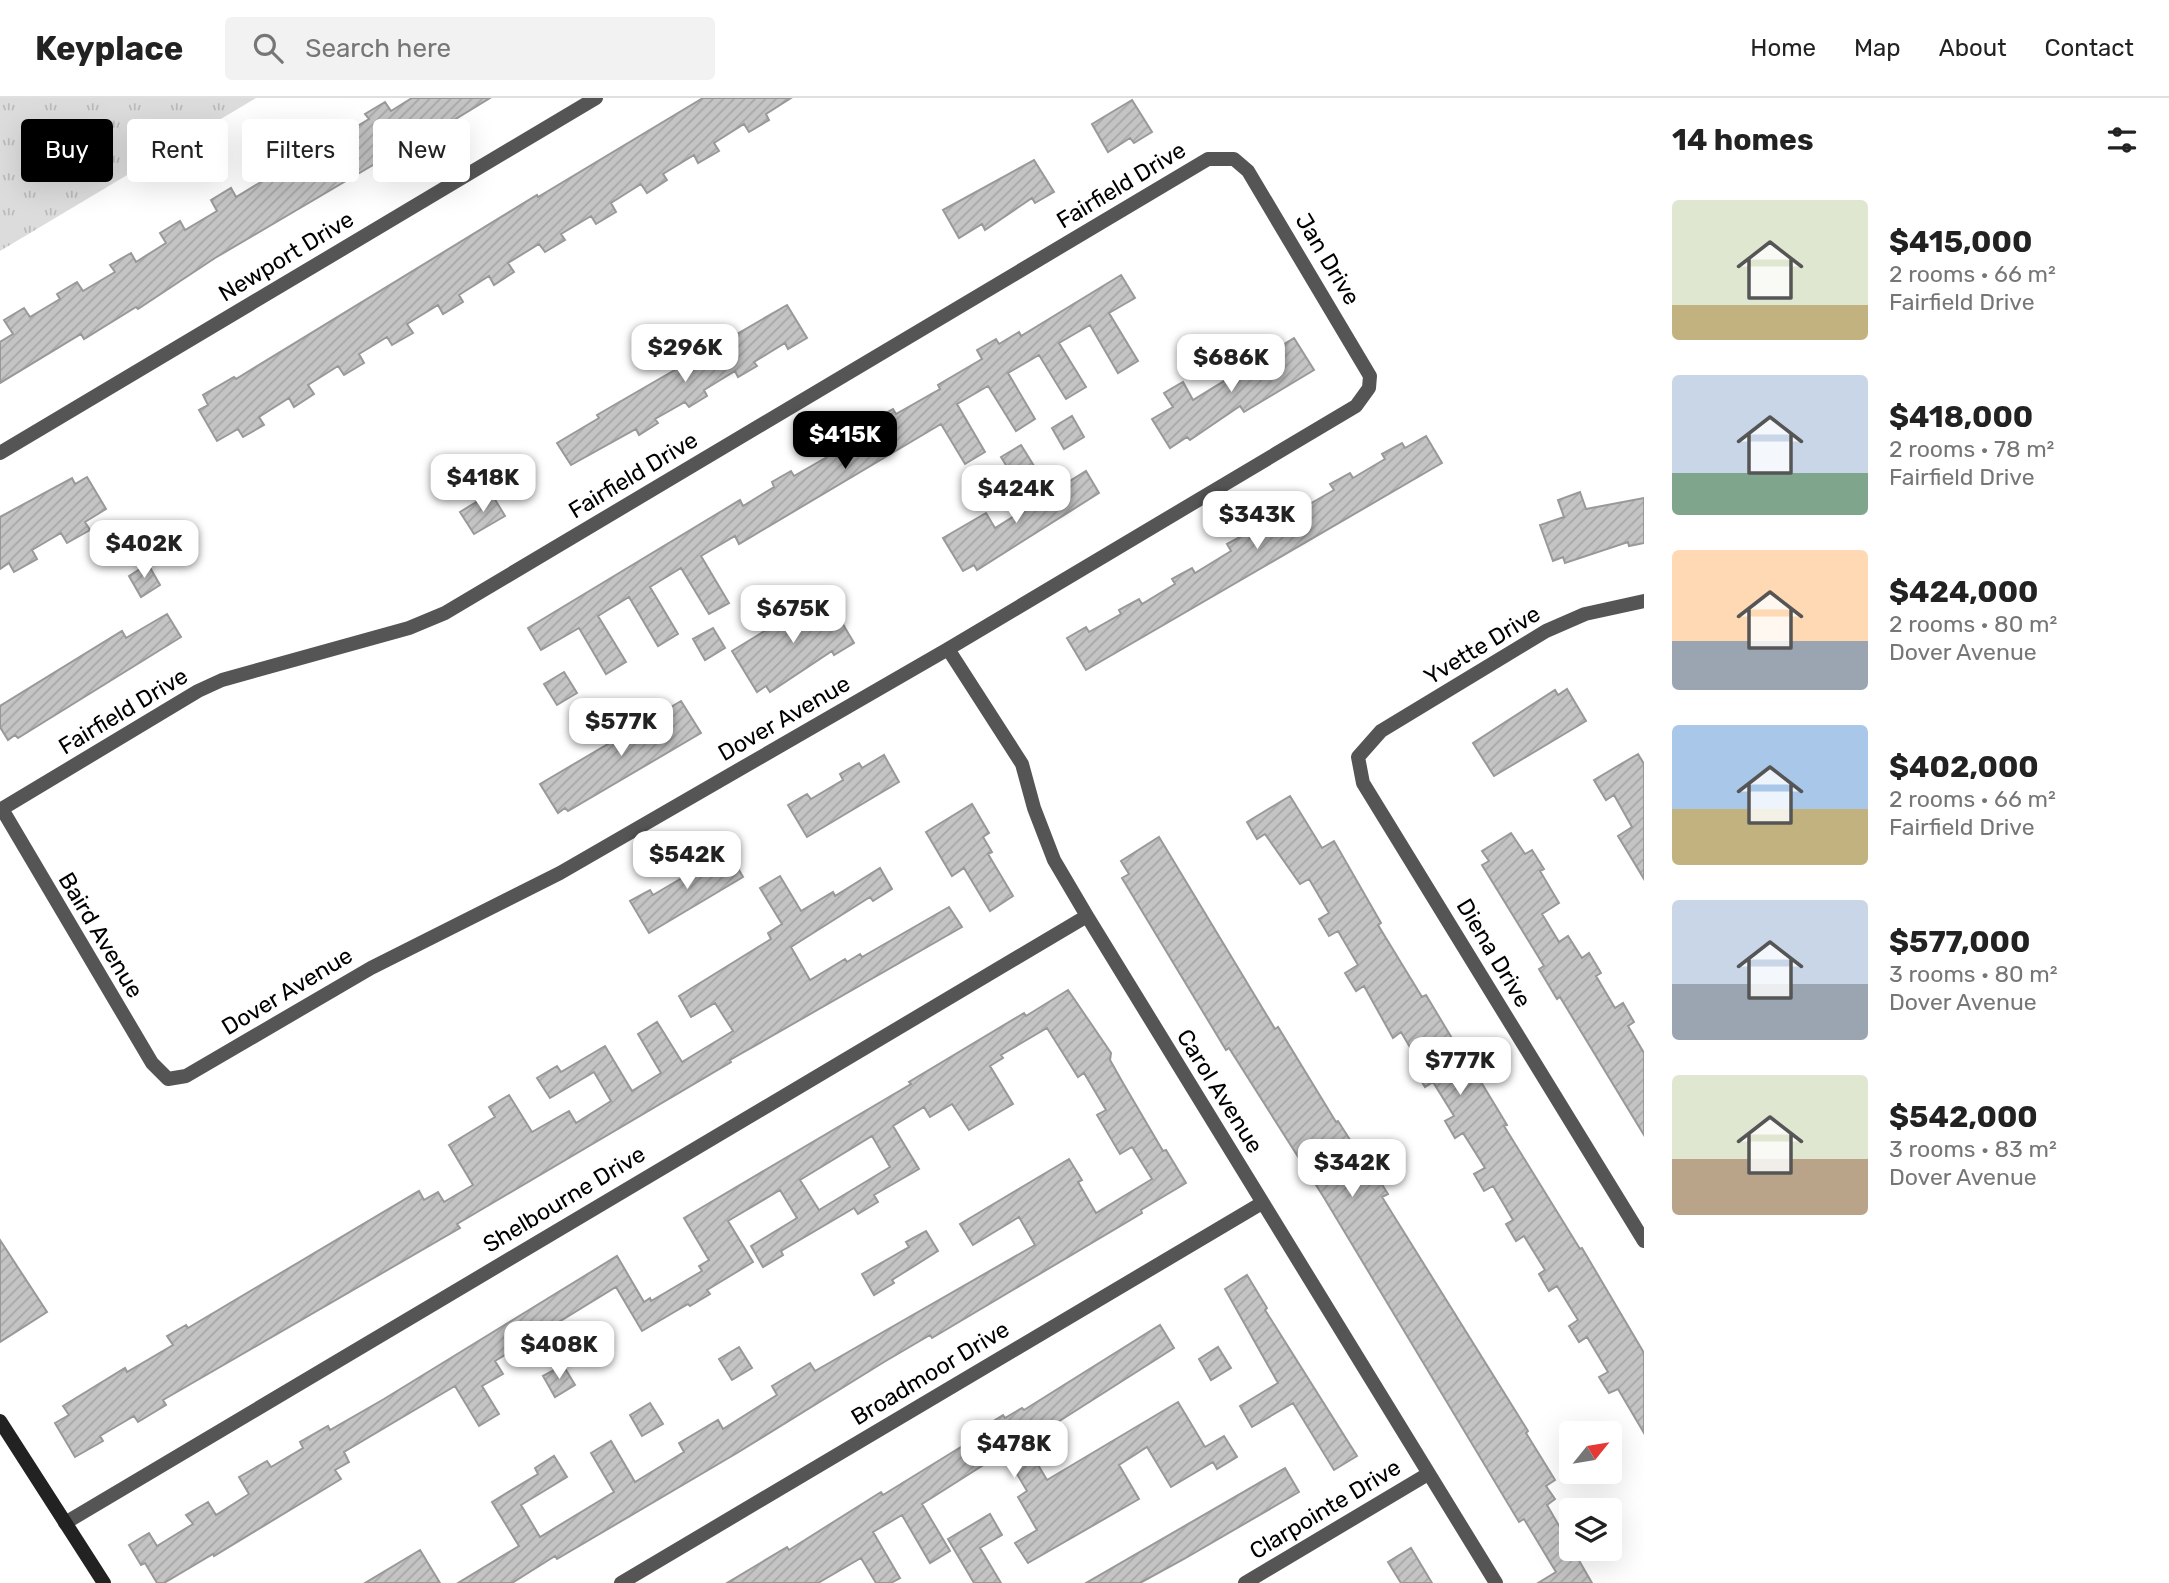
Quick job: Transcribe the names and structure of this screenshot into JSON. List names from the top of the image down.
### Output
{
  "streets": {
    "street": [
      "Fairfield Drive",
      "Newport Drive",
      "Jan Drive",
      "Yvette Drive",
      "Dover Avenue",
      "Baird Avenue",
      "Diena Drive",
      "Carol Avenue",
      "Shelbourne Drive",
      "Broadmoor Drive",
      "Clarpointe Drive"
    ]
  },
  "crossings": [
    ["Fairfield Drive", "Jan Drive"],
    ["Fairfield Drive", "Baird Avenue"],
    ["Jan Drive", "Dover Avenue"],
    ["Yvette Drive", "Diena Drive"],
    ["Dover Avenue", "Baird Avenue"],
    ["Dover Avenue", "Carol Avenue"],
    ["Carol Avenue", "Shelbourne Drive"],
    ["Carol Avenue", "Broadmoor Drive"],
    ["Carol Avenue", "Clarpointe Drive"]
  ],
  "north": "top right",
  "page": {
    "header": "Keyplace",
    "search": "Search here",
    "nav": [
      "Home",
      "Map",
      "About",
      "Contact"
    ],
    "heading": "14 homes",
    "chip": [
      "Buy",
      "Rent",
      "Filters",
      "New"
    ],
    "list": [
      {
        "name": "$415,000",
        "note": "2 rooms · 66 m² · Fairfield Drive"
      },
      {
        "name": "$418,000",
        "note": "2 rooms · 78 m² · Fairfield Drive"
      },
      {
        "name": "$424,000",
        "note": "2 rooms · 80 m² · Dover Avenue"
      },
      {
        "name": "$402,000",
        "note": "2 rooms · 66 m² · Fairfield Drive"
      },
      {
        "name": "$577,000",
        "note": "3 rooms · 80 m² · Dover Avenue"
      },
      {
        "name": "$542,000",
        "note": "3 rooms · 83 m² · Dover Avenue"
      }
    ],
    "price": [
      "$296K",
      "$686K",
      "$415K",
      "$418K",
      "$424K",
      "$343K",
      "$402K",
      "$675K",
      "$577K",
      "$542K",
      "$777K",
      "$342K",
      "$408K",
      "$478K"
    ]
  }
}
